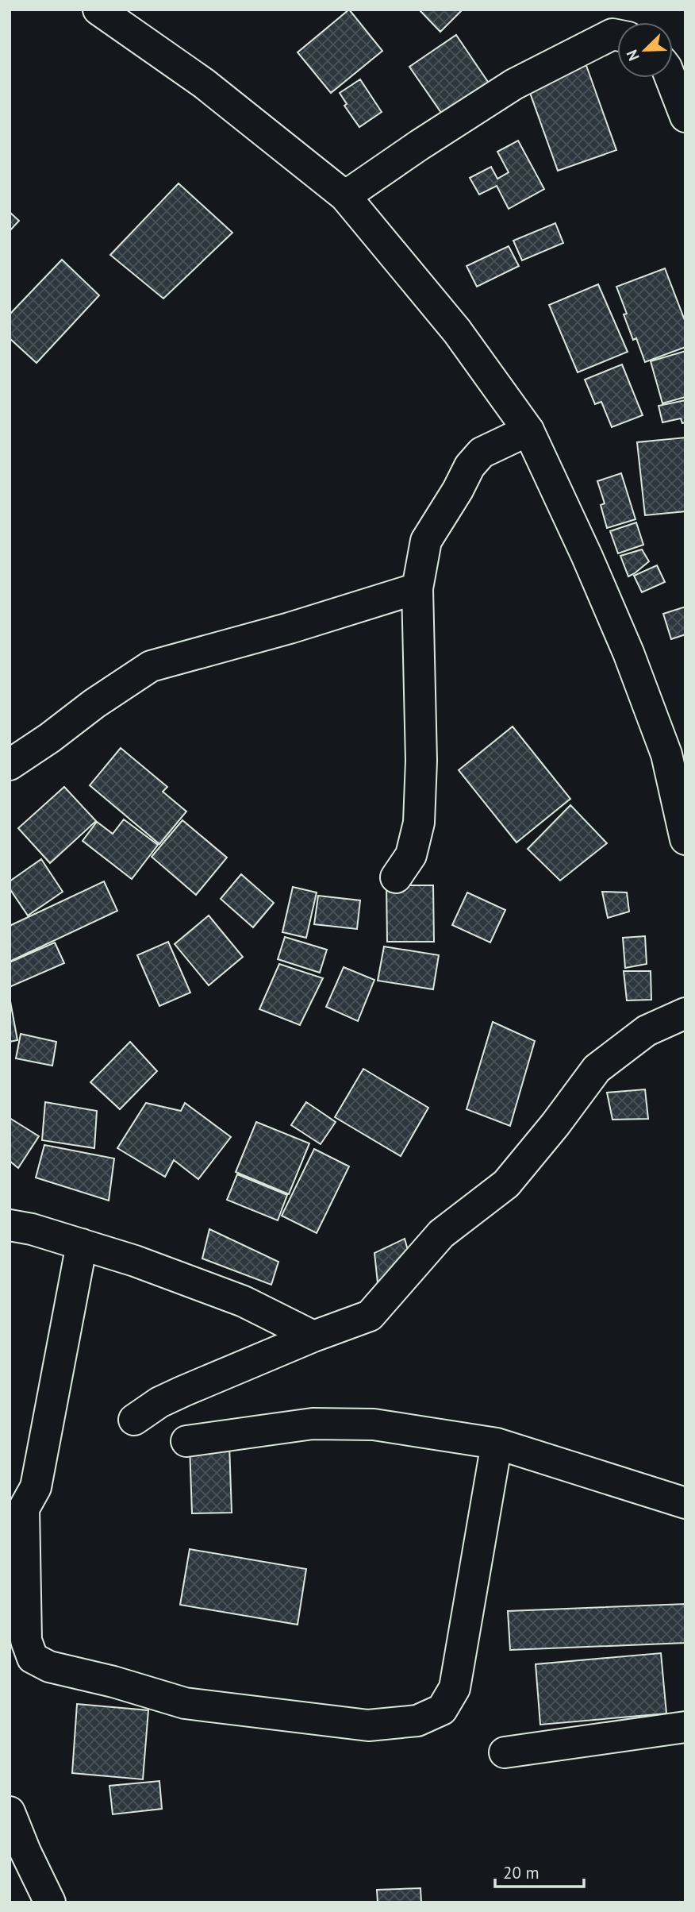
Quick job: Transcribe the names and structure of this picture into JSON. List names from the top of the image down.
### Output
{
  "scale_bar": "20 m",
  "north": "bottom left"
}
